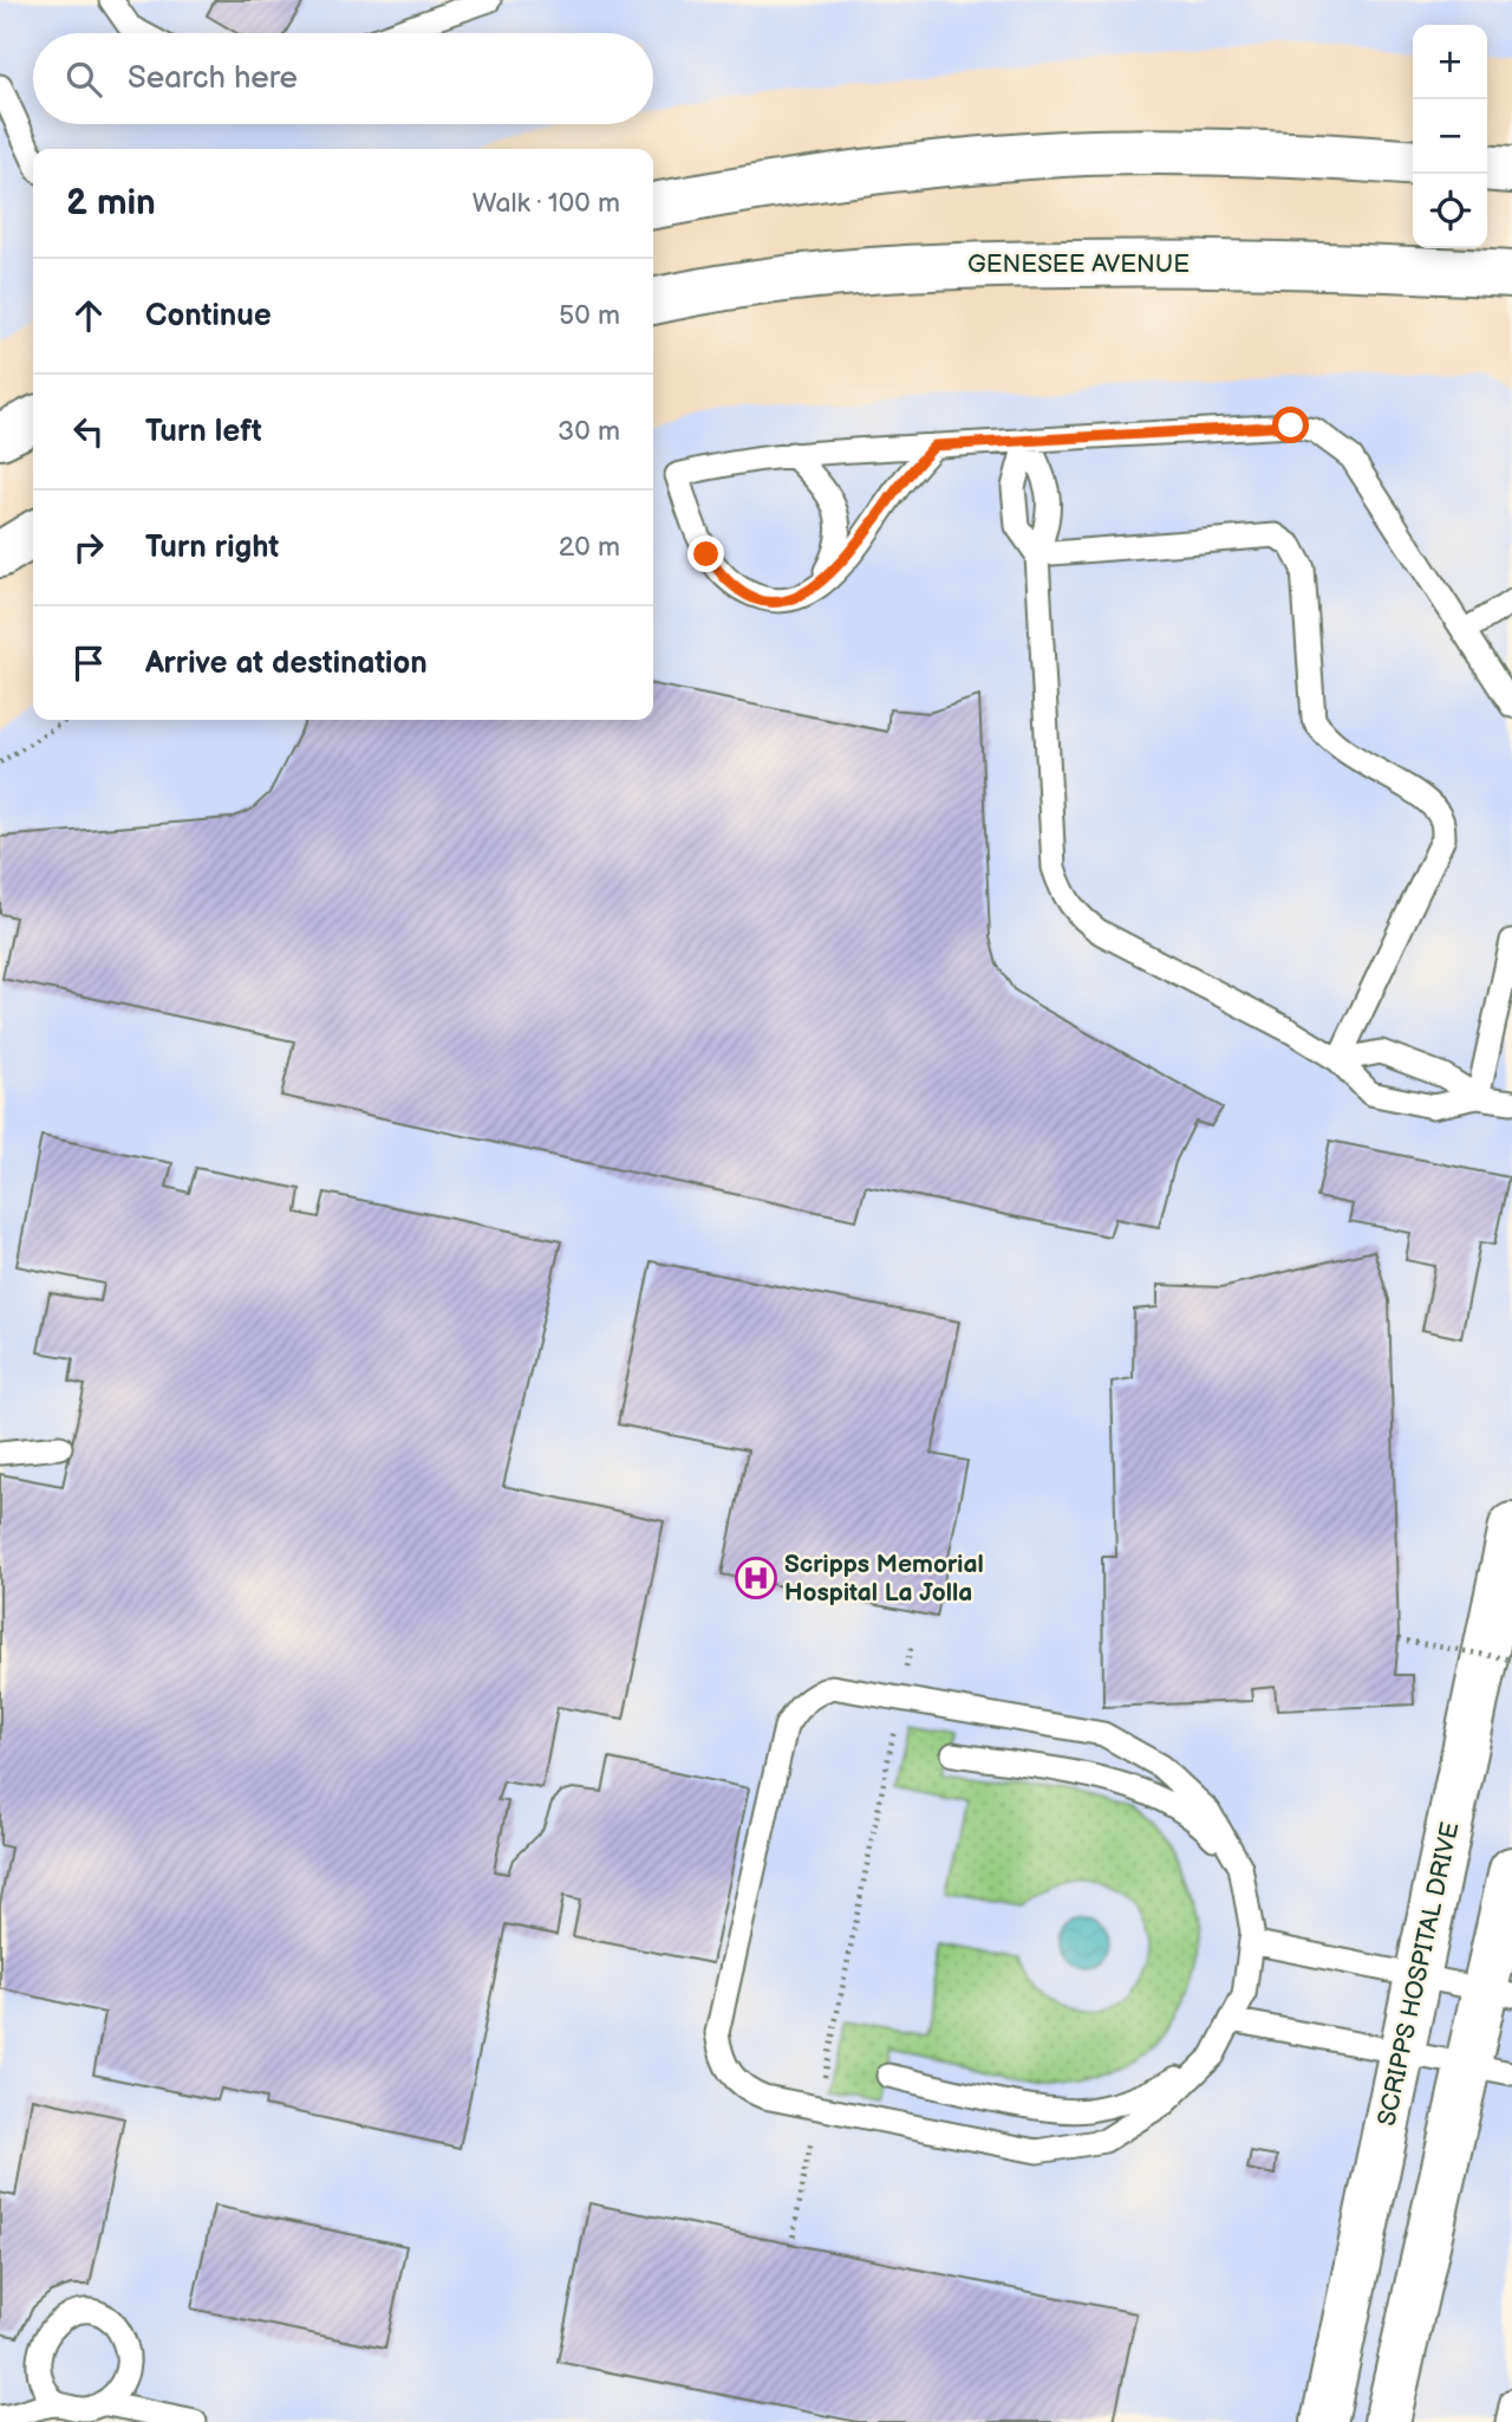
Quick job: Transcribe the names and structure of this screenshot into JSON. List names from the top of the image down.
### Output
{
  "streets": {
    "main road": ["GENESEE AVENUE", "SCRIPPS HOSPITAL DRIVE"]
  },
  "places": {
    "hospital": ["Scripps Memorial Hospital La Jolla"]
  },
  "page": {
    "map_buttons": ["+", "−"],
    "search": "Search here",
    "heading": ["2 min", "Walk · 100 m"],
    "list": [
      ["Continue", "50 m"],
      ["Turn left", "30 m"],
      ["Turn right", "20 m"],
      "Arrive at destination"
    ]
  }
}
